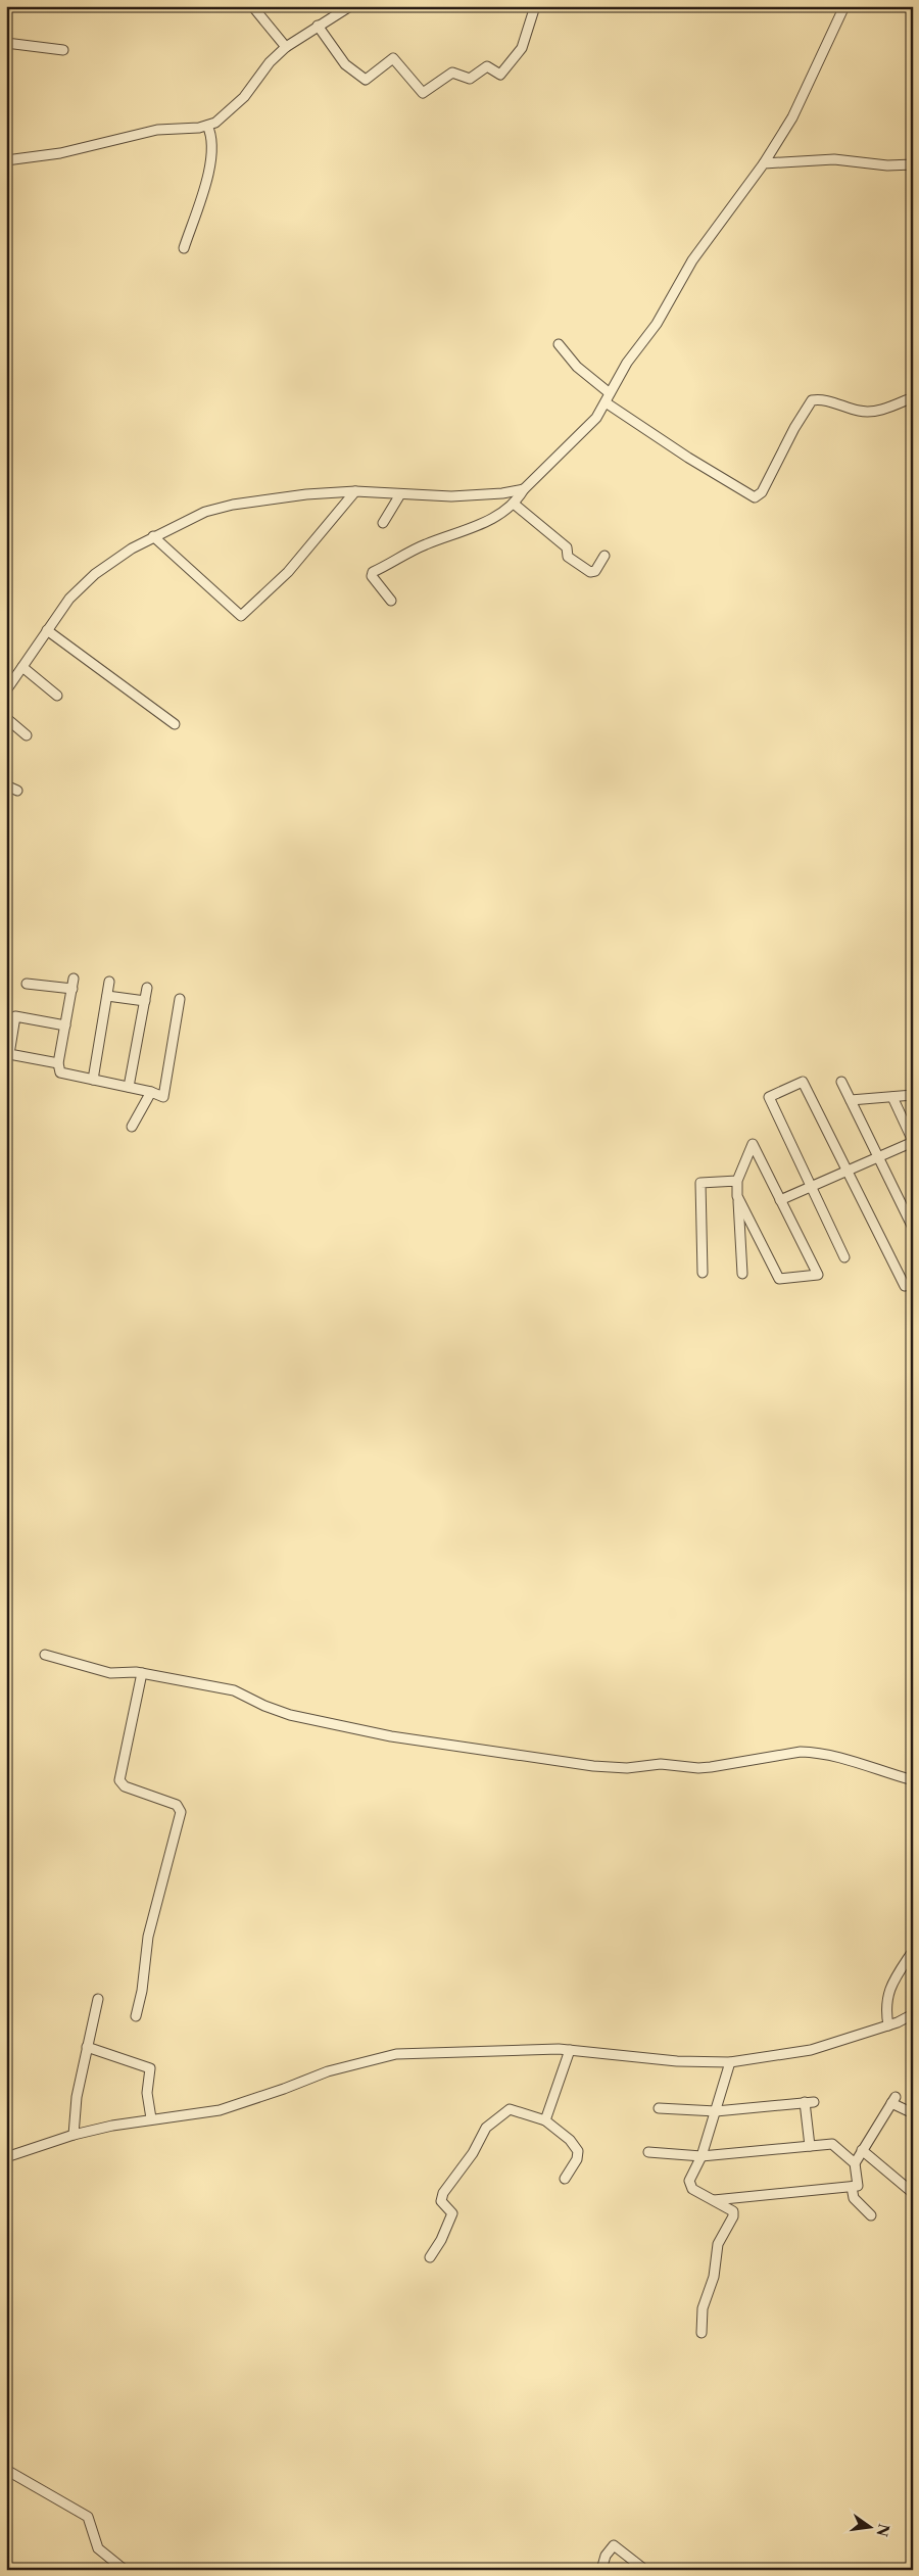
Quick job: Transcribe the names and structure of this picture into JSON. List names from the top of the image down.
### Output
{
  "north": "right"
}
